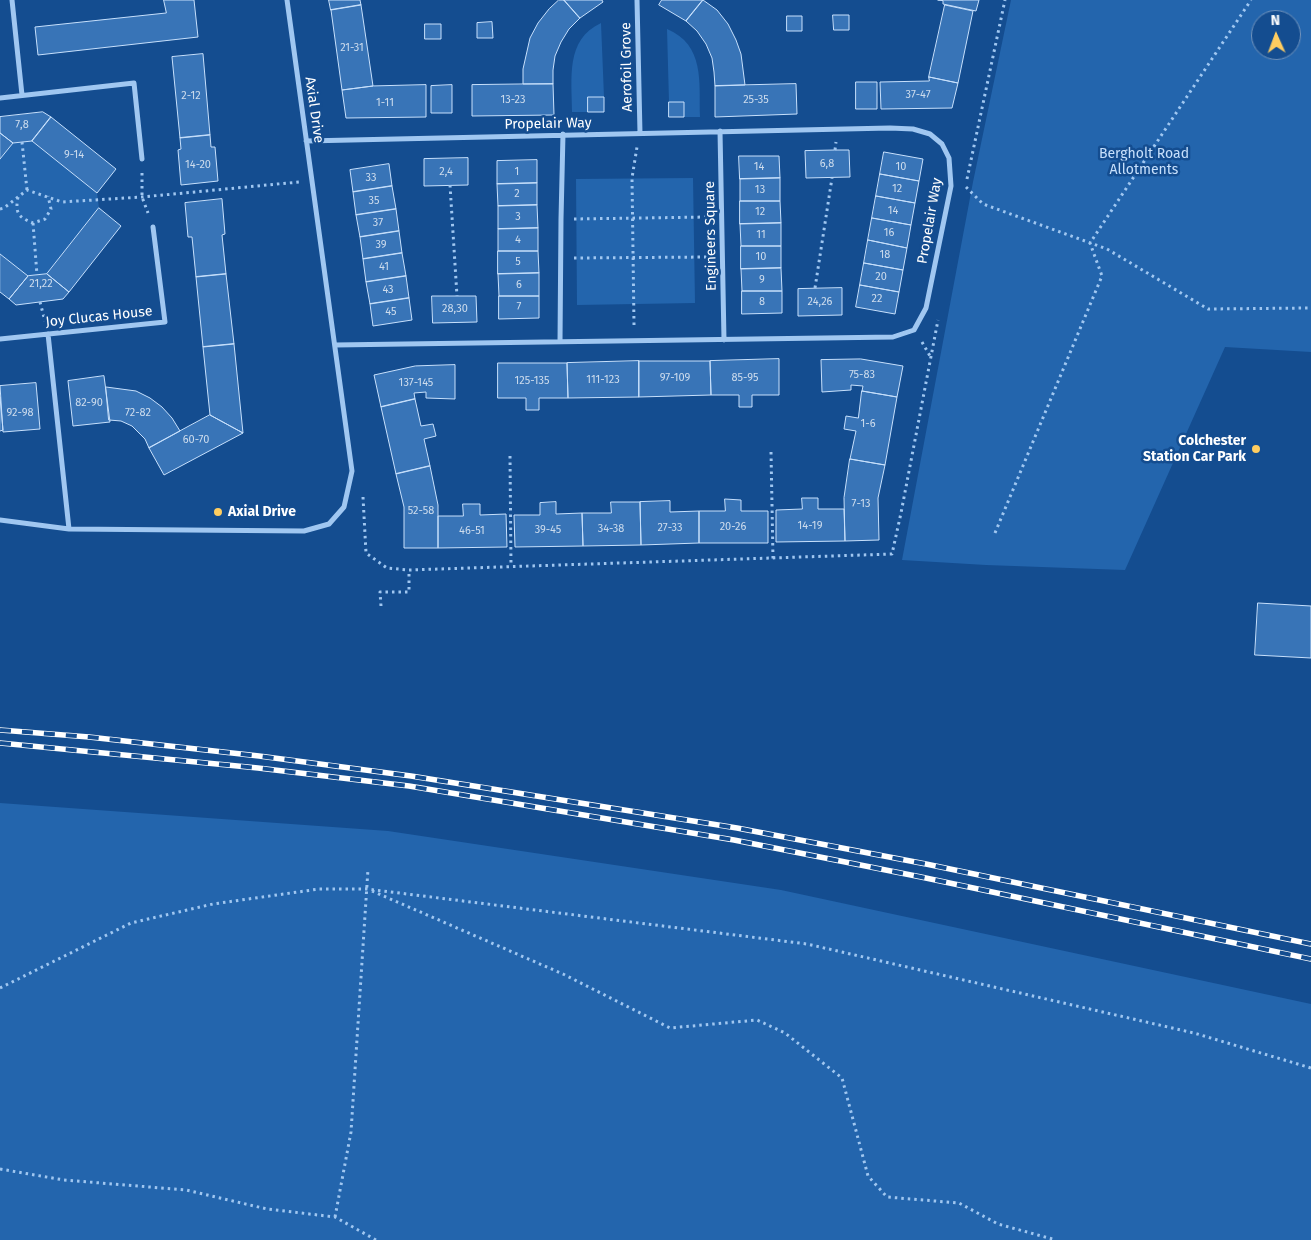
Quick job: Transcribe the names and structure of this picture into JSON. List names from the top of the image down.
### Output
{
  "streets": {
    "street": [
      "Aerofoil Grove",
      "Axial Drive",
      "Propelair Way",
      "Engineers Square",
      "Joy Clucas House"
    ]
  },
  "crossings": [
    ["Aerofoil Grove", "Propelair Way"],
    ["Axial Drive", "Propelair Way"],
    ["Propelair Way", "Engineers Square"]
  ],
  "parks": ["Bergholt Road Allotments"],
  "places": ["Colchester Station Car Park", "Axial Drive"],
  "house_numbers": [
    "21-31",
    "37-47",
    "2-12",
    "13-23",
    "25-35",
    "1-11",
    "7,8",
    "9-14",
    "6,8",
    "14-20",
    "14",
    "10",
    "2,4",
    "1",
    "33",
    "12",
    "13",
    "2",
    "35",
    "14",
    "12",
    "3",
    "37",
    "16",
    "11",
    "4",
    "39",
    "18",
    "10",
    "5",
    "41",
    "20",
    "9",
    "21,22",
    "6",
    "43",
    "22",
    "8",
    "24,26",
    "7",
    "28,30",
    "45",
    "75-83",
    "97-109",
    "85-95",
    "111-123",
    "125-135",
    "137-145",
    "82-90",
    "92-98",
    "72-82",
    "1-6",
    "60-70",
    "7-13",
    "52-58",
    "14-19",
    "20-26",
    "27-33",
    "34-38",
    "39-45",
    "46-51"
  ],
  "north": "top"
}
